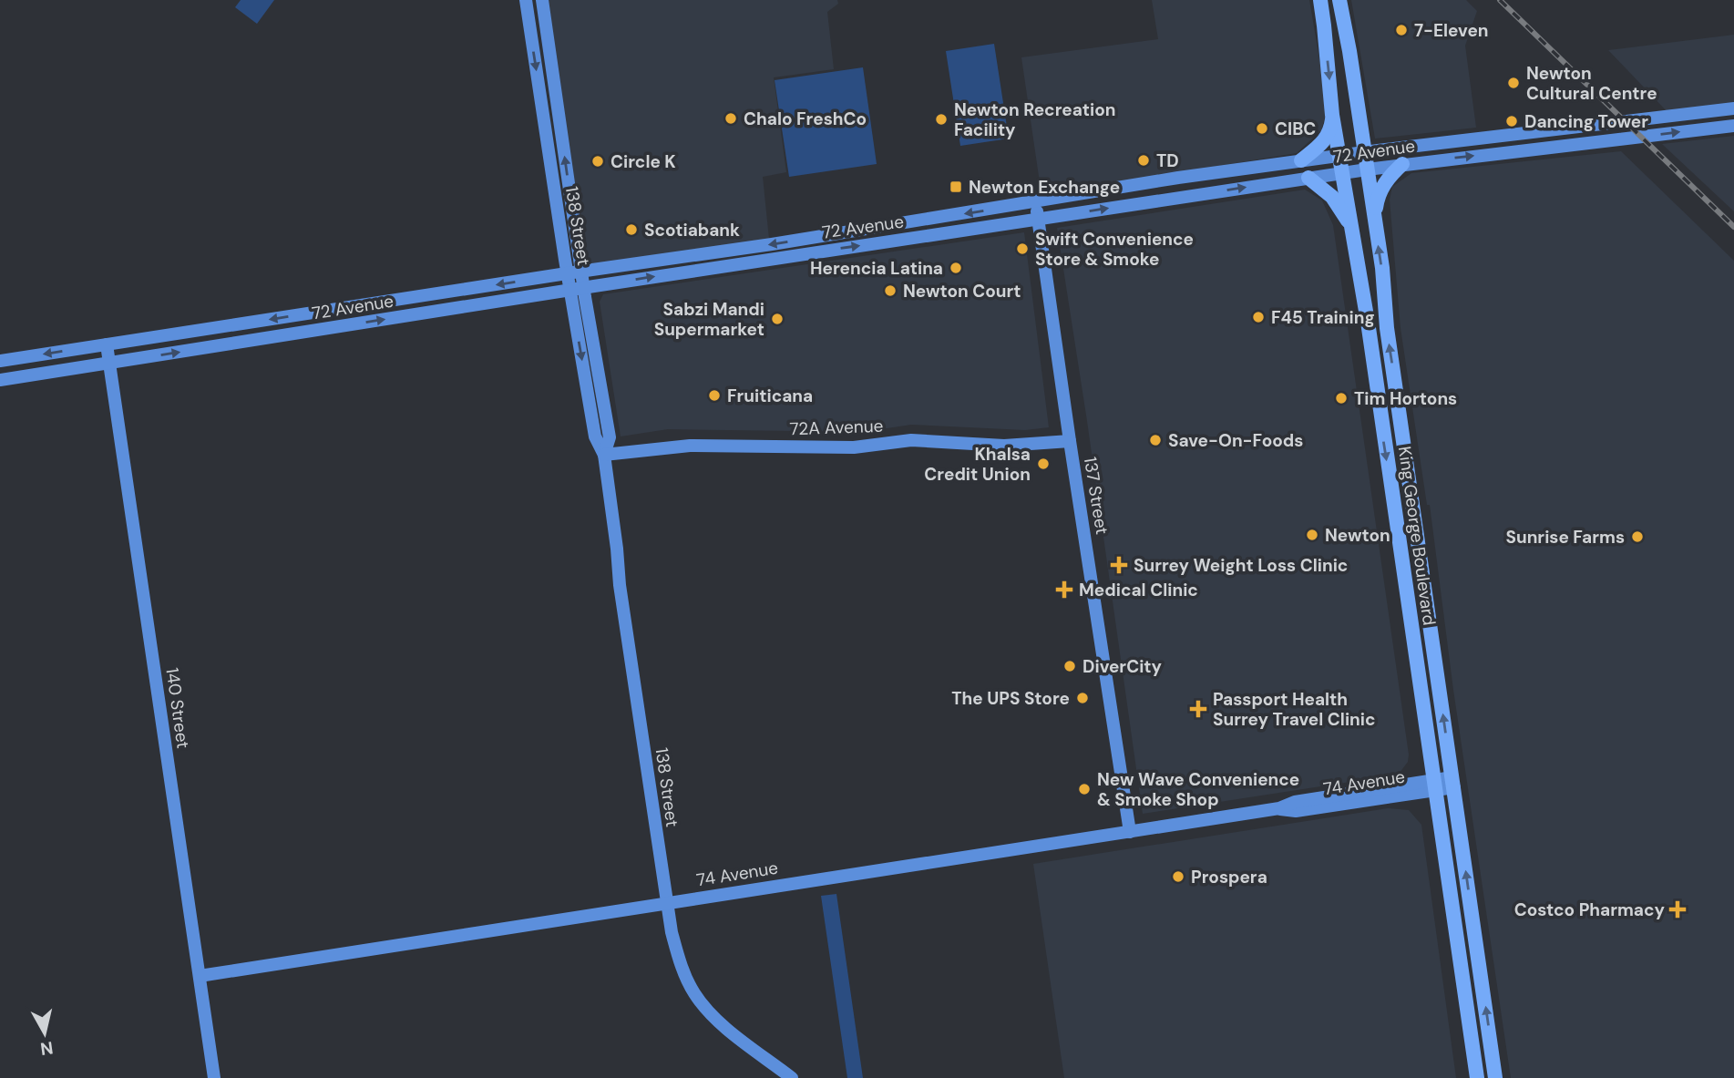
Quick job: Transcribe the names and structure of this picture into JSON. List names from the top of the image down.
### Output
{
  "streets": {
    "main road": [
      "72 Avenue",
      "138 Street",
      "72A Avenue",
      "137 Street",
      "King George Boulevard",
      "140 Street",
      "74 Avenue"
    ]
  },
  "crossings": [
    ["72 Avenue", "138 Street"],
    ["72 Avenue", "137 Street"],
    ["72 Avenue", "King George Boulevard"],
    ["72 Avenue", "140 Street"],
    ["138 Street", "72A Avenue"],
    ["138 Street", "74 Avenue"],
    ["72A Avenue", "137 Street"],
    ["137 Street", "74 Avenue"],
    ["King George Boulevard", "74 Avenue"],
    ["140 Street", "74 Avenue"]
  ],
  "places": {
    "other": [
      "7-Eleven",
      "Newton Cultural Centre",
      "Chalo FreshCo",
      "Newton Recreation Facility",
      "Dancing Tower",
      "CIBC",
      "TD",
      "Circle K",
      "Scotiabank",
      "Swift Convenience Store & Smoke",
      "Herencia Latina",
      "Newton Court",
      "F45 Training",
      "Sabzi Mandi Supermarket",
      "Fruiticana",
      "Tim Hortons",
      "Save-On-Foods",
      "Khalsa Credit Union",
      "Newton",
      "Sunrise Farms",
      "DiverCity",
      "The UPS Store",
      "New Wave Convenience & Smoke Shop",
      "Prospera"
    ],
    "transit": ["Newton Exchange"],
    "health": [
      "Surrey Weight Loss Clinic",
      "Medical Clinic",
      "Passport Health Surrey Travel Clinic",
      "Costco Pharmacy"
    ]
  },
  "north": "bottom"
}
